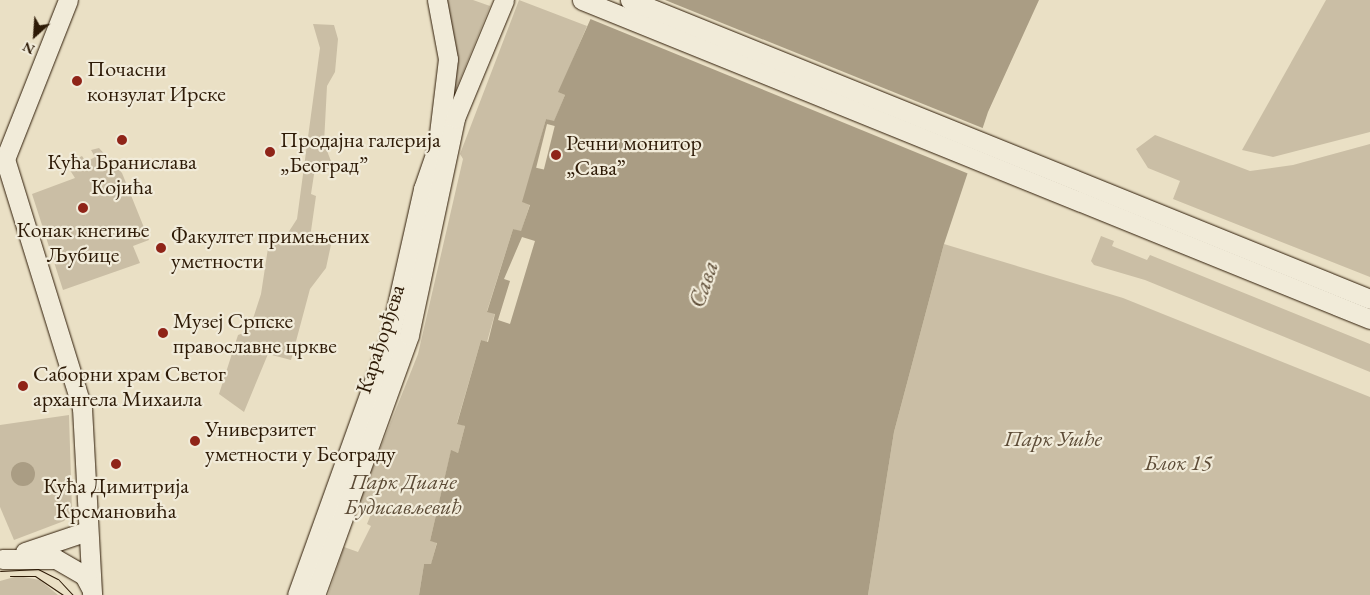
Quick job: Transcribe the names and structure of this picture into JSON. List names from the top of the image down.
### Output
{
  "streets": {
    "main road": ["Карађорђева"]
  },
  "water": ["Сава"],
  "parks": ["Парк Ушће", "Блок 15", "Парк Диане Будисављевић"],
  "places": [
    "Почасни конзулат Ирске",
    "Кућа Бранислава Којића",
    "Продајна галерија „Београд”",
    "Речни монитор „Сава”",
    "Конак кнегиње Љубице",
    "Факултет примењених уметности",
    "Музеј Српске православне цркве",
    "Саборни храм Светог архангела Михаила",
    "Универзитет уметности у Београду",
    "Кућа Димитрија Крсмановића"
  ],
  "north": "bottom left"
}
